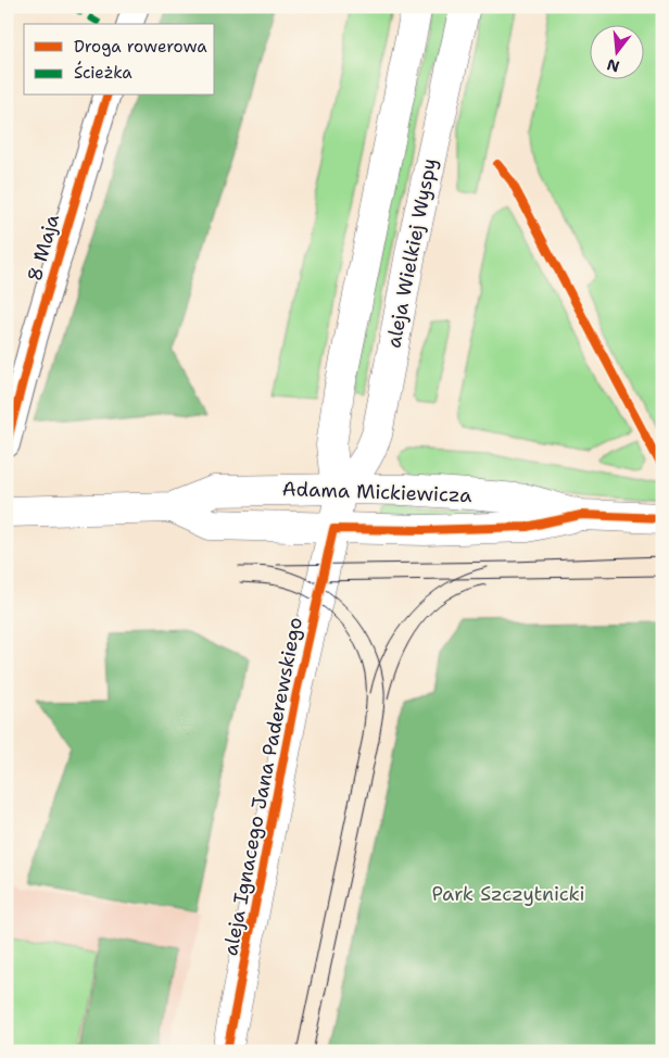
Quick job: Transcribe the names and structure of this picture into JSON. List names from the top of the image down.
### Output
{
  "streets": {
    "main road": ["aleja Wielkiej Wyspy", "Adama Mickiewicza", "aleja Ignacego Jana Paderewskiego"],
    "street": ["8 Maja"]
  },
  "crossings": [
    ["aleja Wielkiej Wyspy", "Adama Mickiewicza"],
    ["Adama Mickiewicza", "aleja Ignacego Jana Paderewskiego"]
  ],
  "parks": ["Park Szczytnicki"],
  "legend": ["Droga rowerowa", "Ścieżka"],
  "north": "bottom"
}
